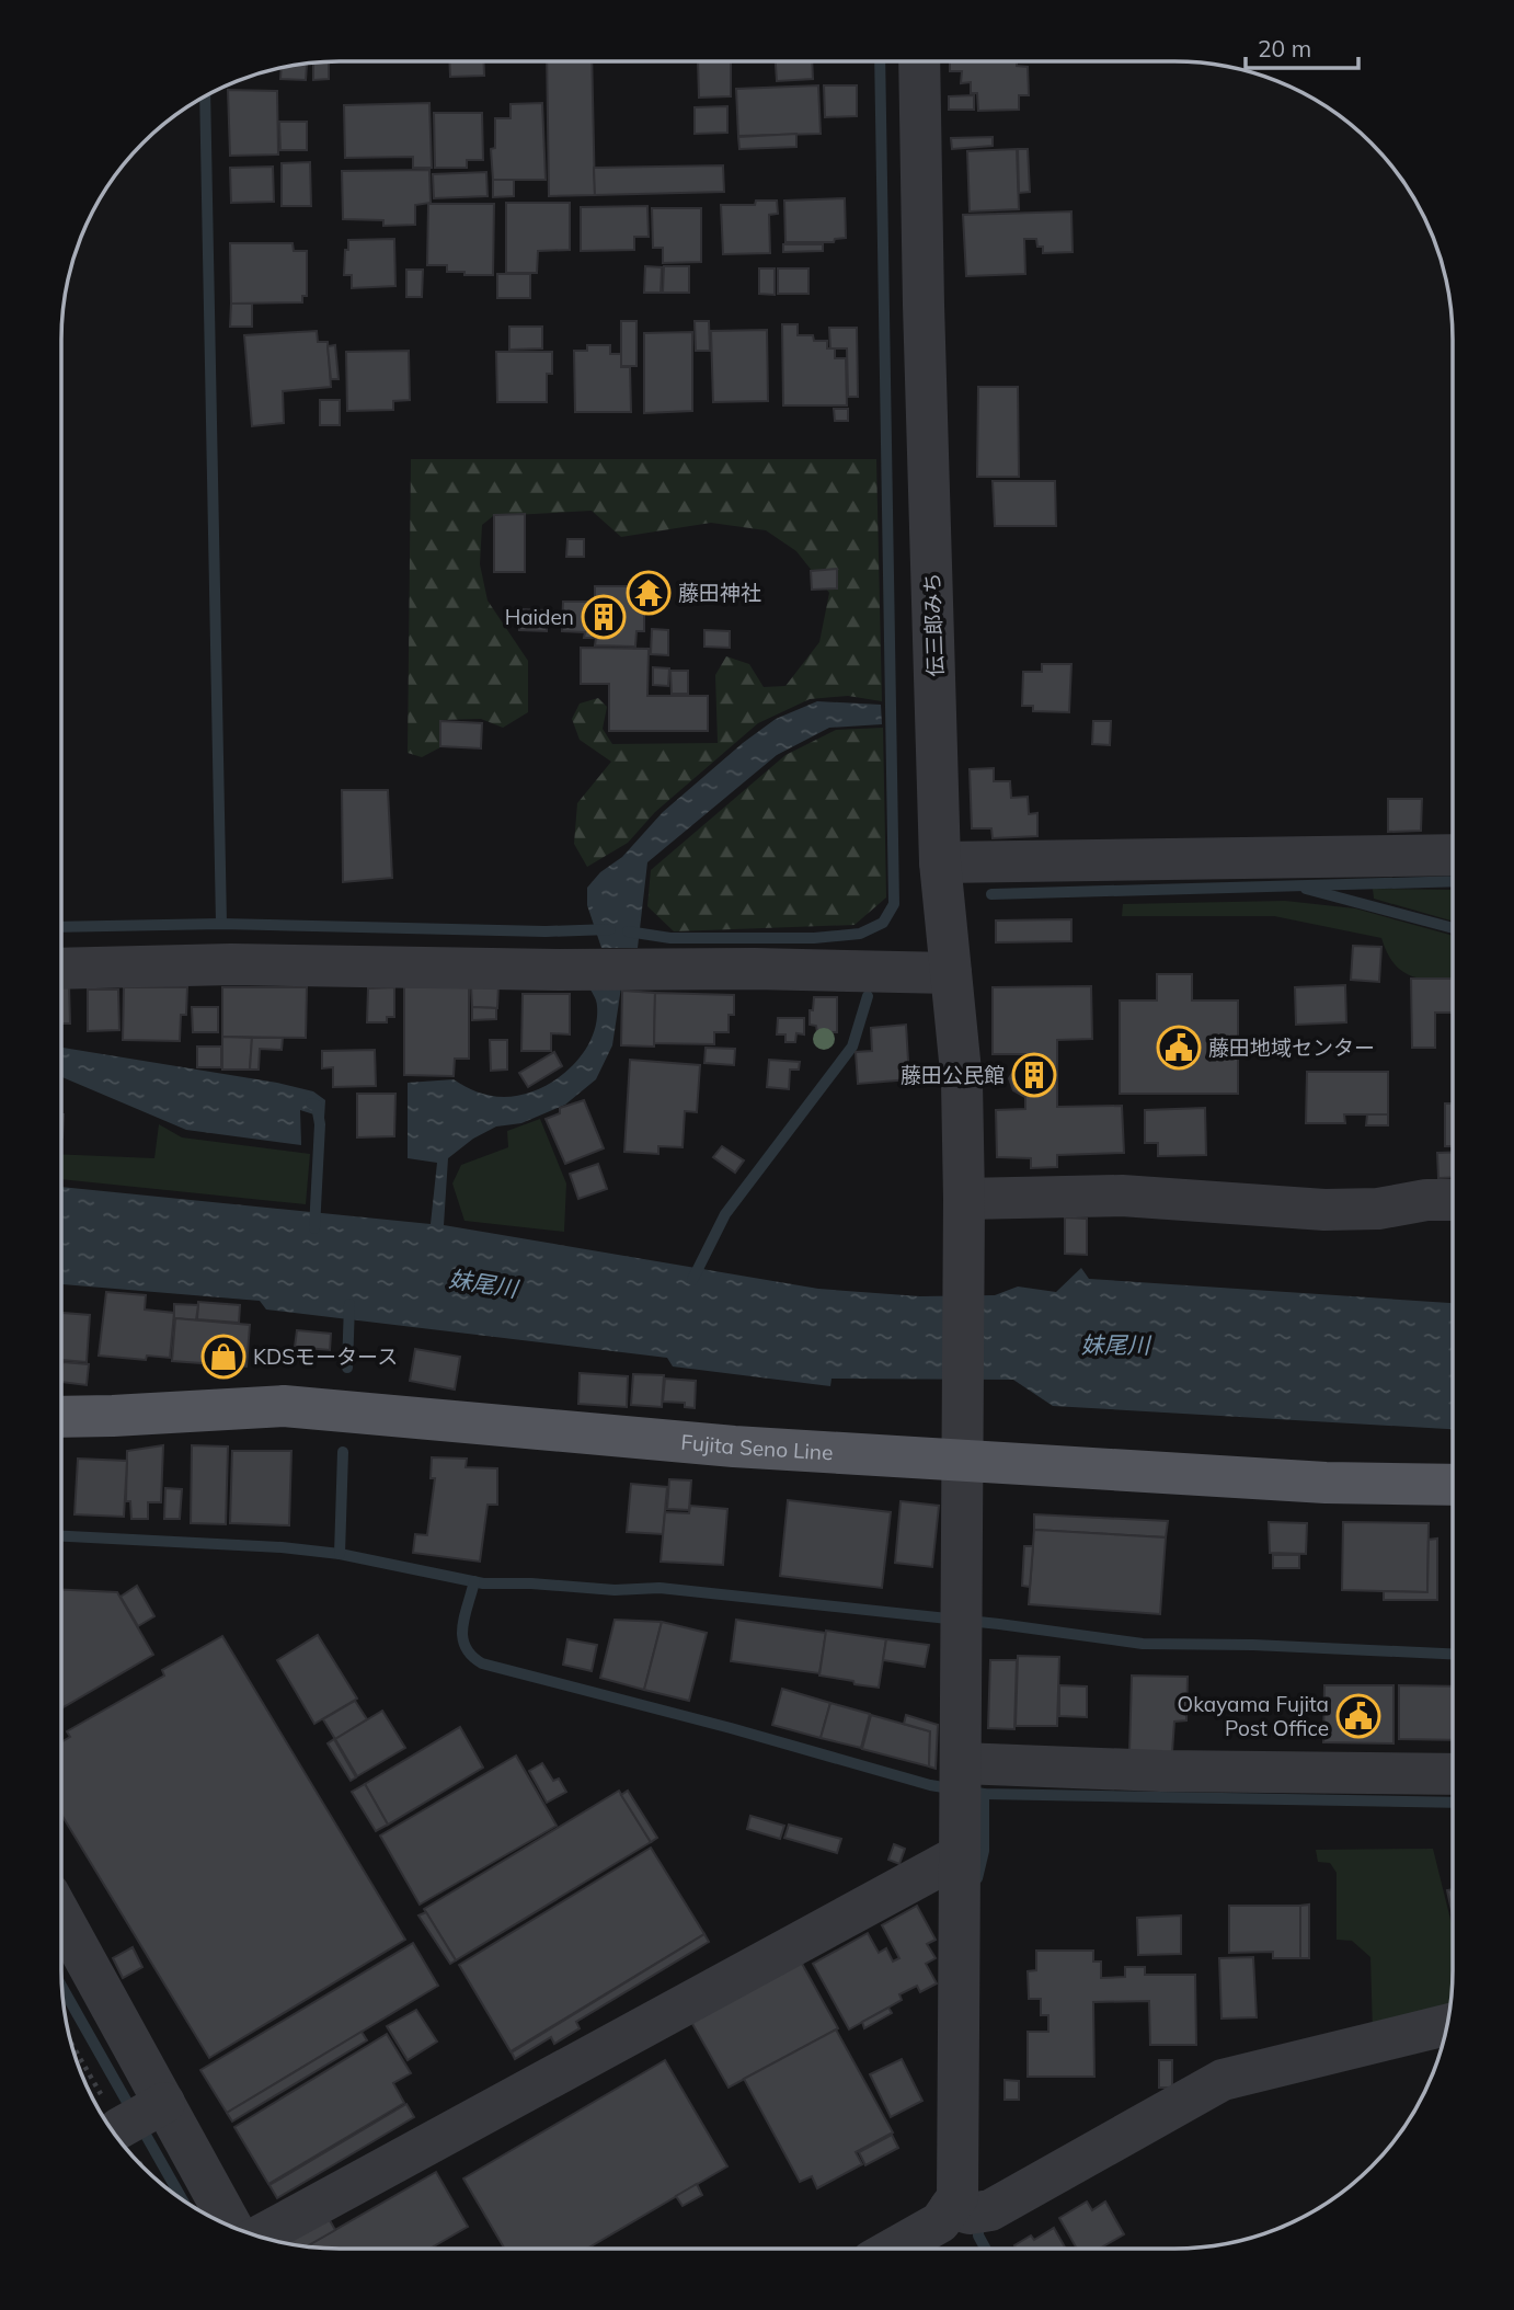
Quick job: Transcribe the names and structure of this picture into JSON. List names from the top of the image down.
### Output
{
  "streets": {
    "main road": ["Fujita Seno Line"],
    "street": ["伝三郎みち"]
  },
  "crossings": [
    ["伝三郎みち", "Fujita Seno Line"]
  ],
  "water": ["妹尾川"],
  "places": {
    "temple": ["藤田神社"],
    "building": ["Haiden", "藤田公民館"],
    "public building": ["藤田地域センター", "Okayama Fujita Post Office"],
    "shop": ["KDSモータース"]
  },
  "scale_bar": "20 m"
}
